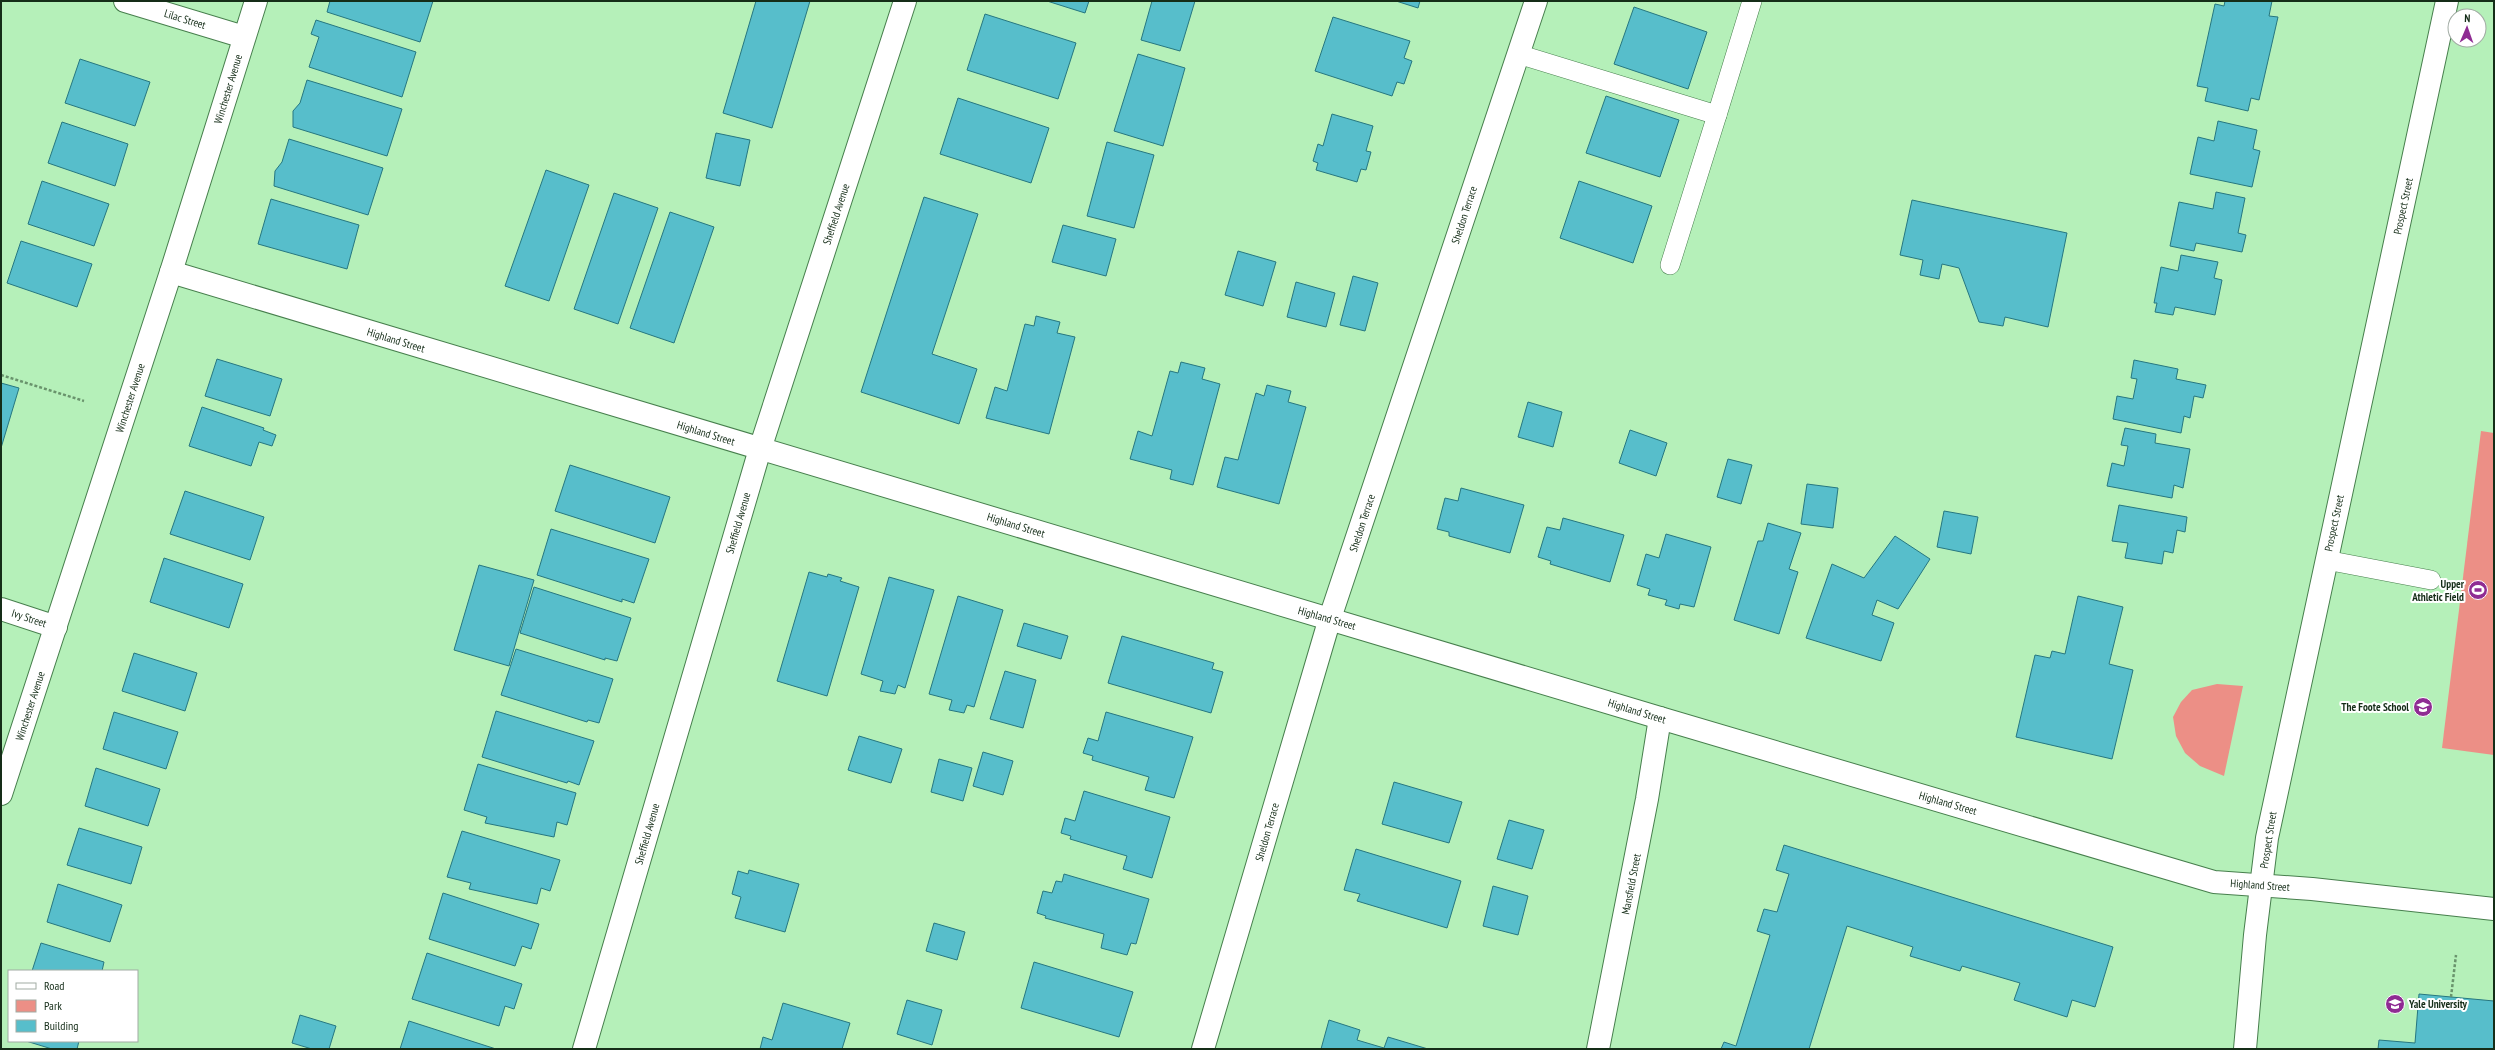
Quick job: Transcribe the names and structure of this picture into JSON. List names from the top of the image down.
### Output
{
  "streets": {
    "street": [
      "Lilac Street",
      "Winchester Avenue",
      "Prospect Street",
      "Sheffield Avenue",
      "Sheldon Terrace",
      "Highland Street",
      "Ivy Street",
      "Mansfield Street"
    ]
  },
  "crossings": [
    ["Lilac Street", "Winchester Avenue"],
    ["Winchester Avenue", "Highland Street"],
    ["Winchester Avenue", "Ivy Street"],
    ["Prospect Street", "Highland Street"],
    ["Sheffield Avenue", "Highland Street"],
    ["Sheldon Terrace", "Highland Street"],
    ["Highland Street", "Mansfield Street"]
  ],
  "places": {
    "sports": ["Upper Athletic Field"],
    "school or university": ["The Foote School", "Yale University"]
  },
  "legend": ["Road", "Park", "Building"],
  "north": "top"
}
